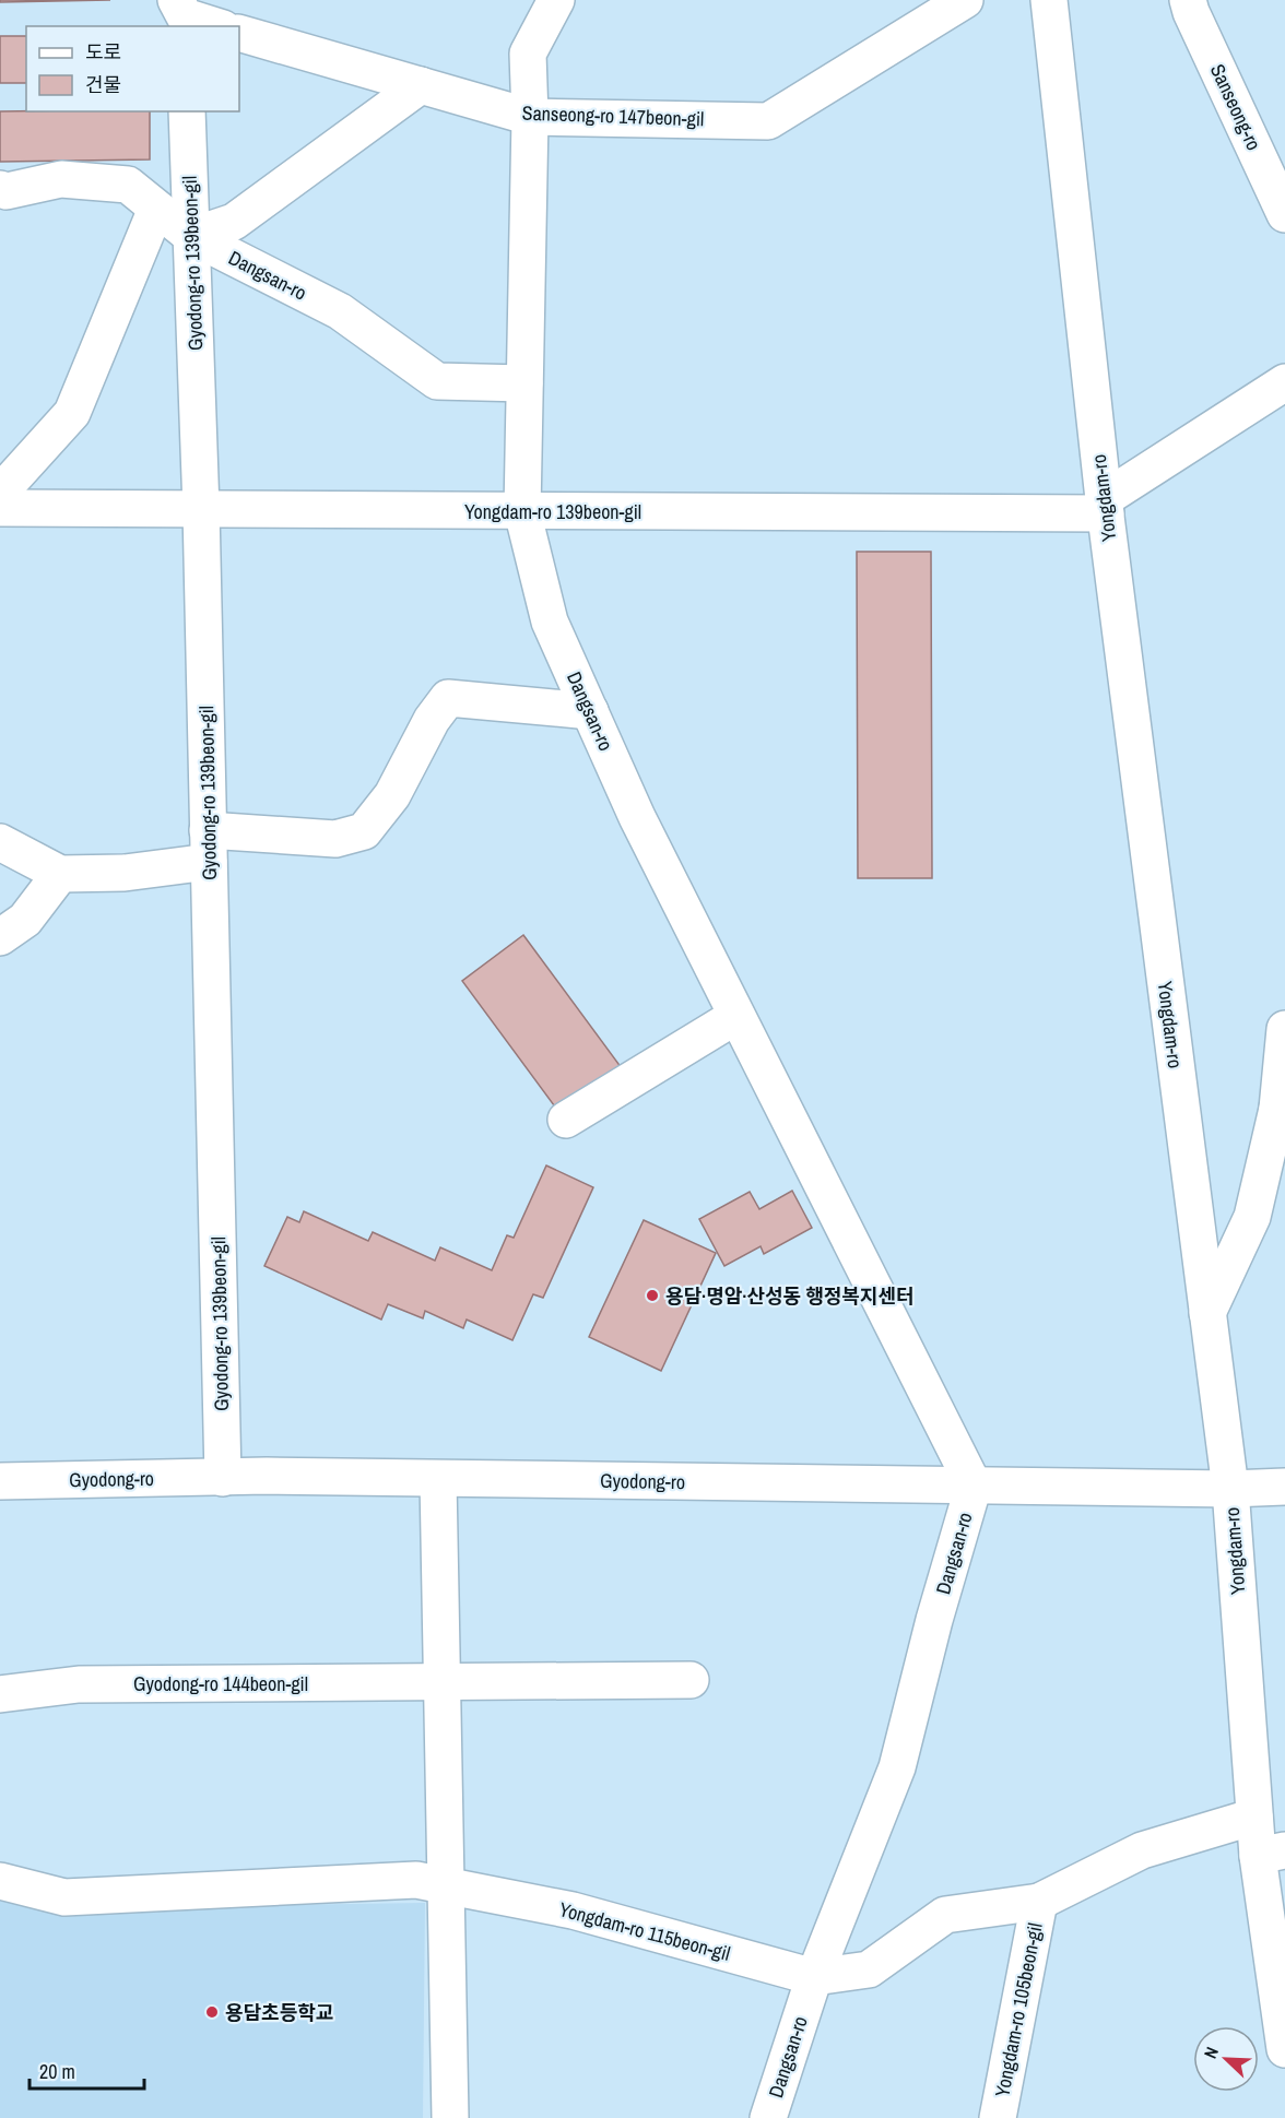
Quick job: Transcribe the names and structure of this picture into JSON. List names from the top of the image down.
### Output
{
  "streets": {
    "street": [
      "Sanseong-ro",
      "Sanseong-ro 147beon-gil",
      "Gyodong-ro 139beon-gil",
      "Dangsan-ro",
      "Yongdam-ro",
      "Yongdam-ro 139beon-gil",
      "Gyodong-ro",
      "Gyodong-ro 144beon-gil",
      "Yongdam-ro 115beon-gil",
      "Yongdam-ro 105beon-gil"
    ]
  },
  "crossings": [
    ["Sanseong-ro 147beon-gil", "Dangsan-ro"],
    ["Gyodong-ro 139beon-gil", "Dangsan-ro"],
    ["Gyodong-ro 139beon-gil", "Yongdam-ro 139beon-gil"],
    ["Gyodong-ro 139beon-gil", "Gyodong-ro"],
    ["Dangsan-ro", "Yongdam-ro 139beon-gil"],
    ["Dangsan-ro", "Gyodong-ro"],
    ["Dangsan-ro", "Yongdam-ro 115beon-gil"],
    ["Yongdam-ro", "Yongdam-ro 139beon-gil"],
    ["Yongdam-ro", "Gyodong-ro"],
    ["Yongdam-ro", "Yongdam-ro 115beon-gil"],
    ["Yongdam-ro 115beon-gil", "Yongdam-ro 105beon-gil"]
  ],
  "places": ["용담·명암·산성동 행정복지센터", "용담초등학교"],
  "legend": ["도로", "건물"],
  "scale_bar": "20 m",
  "north": "top left"
}
